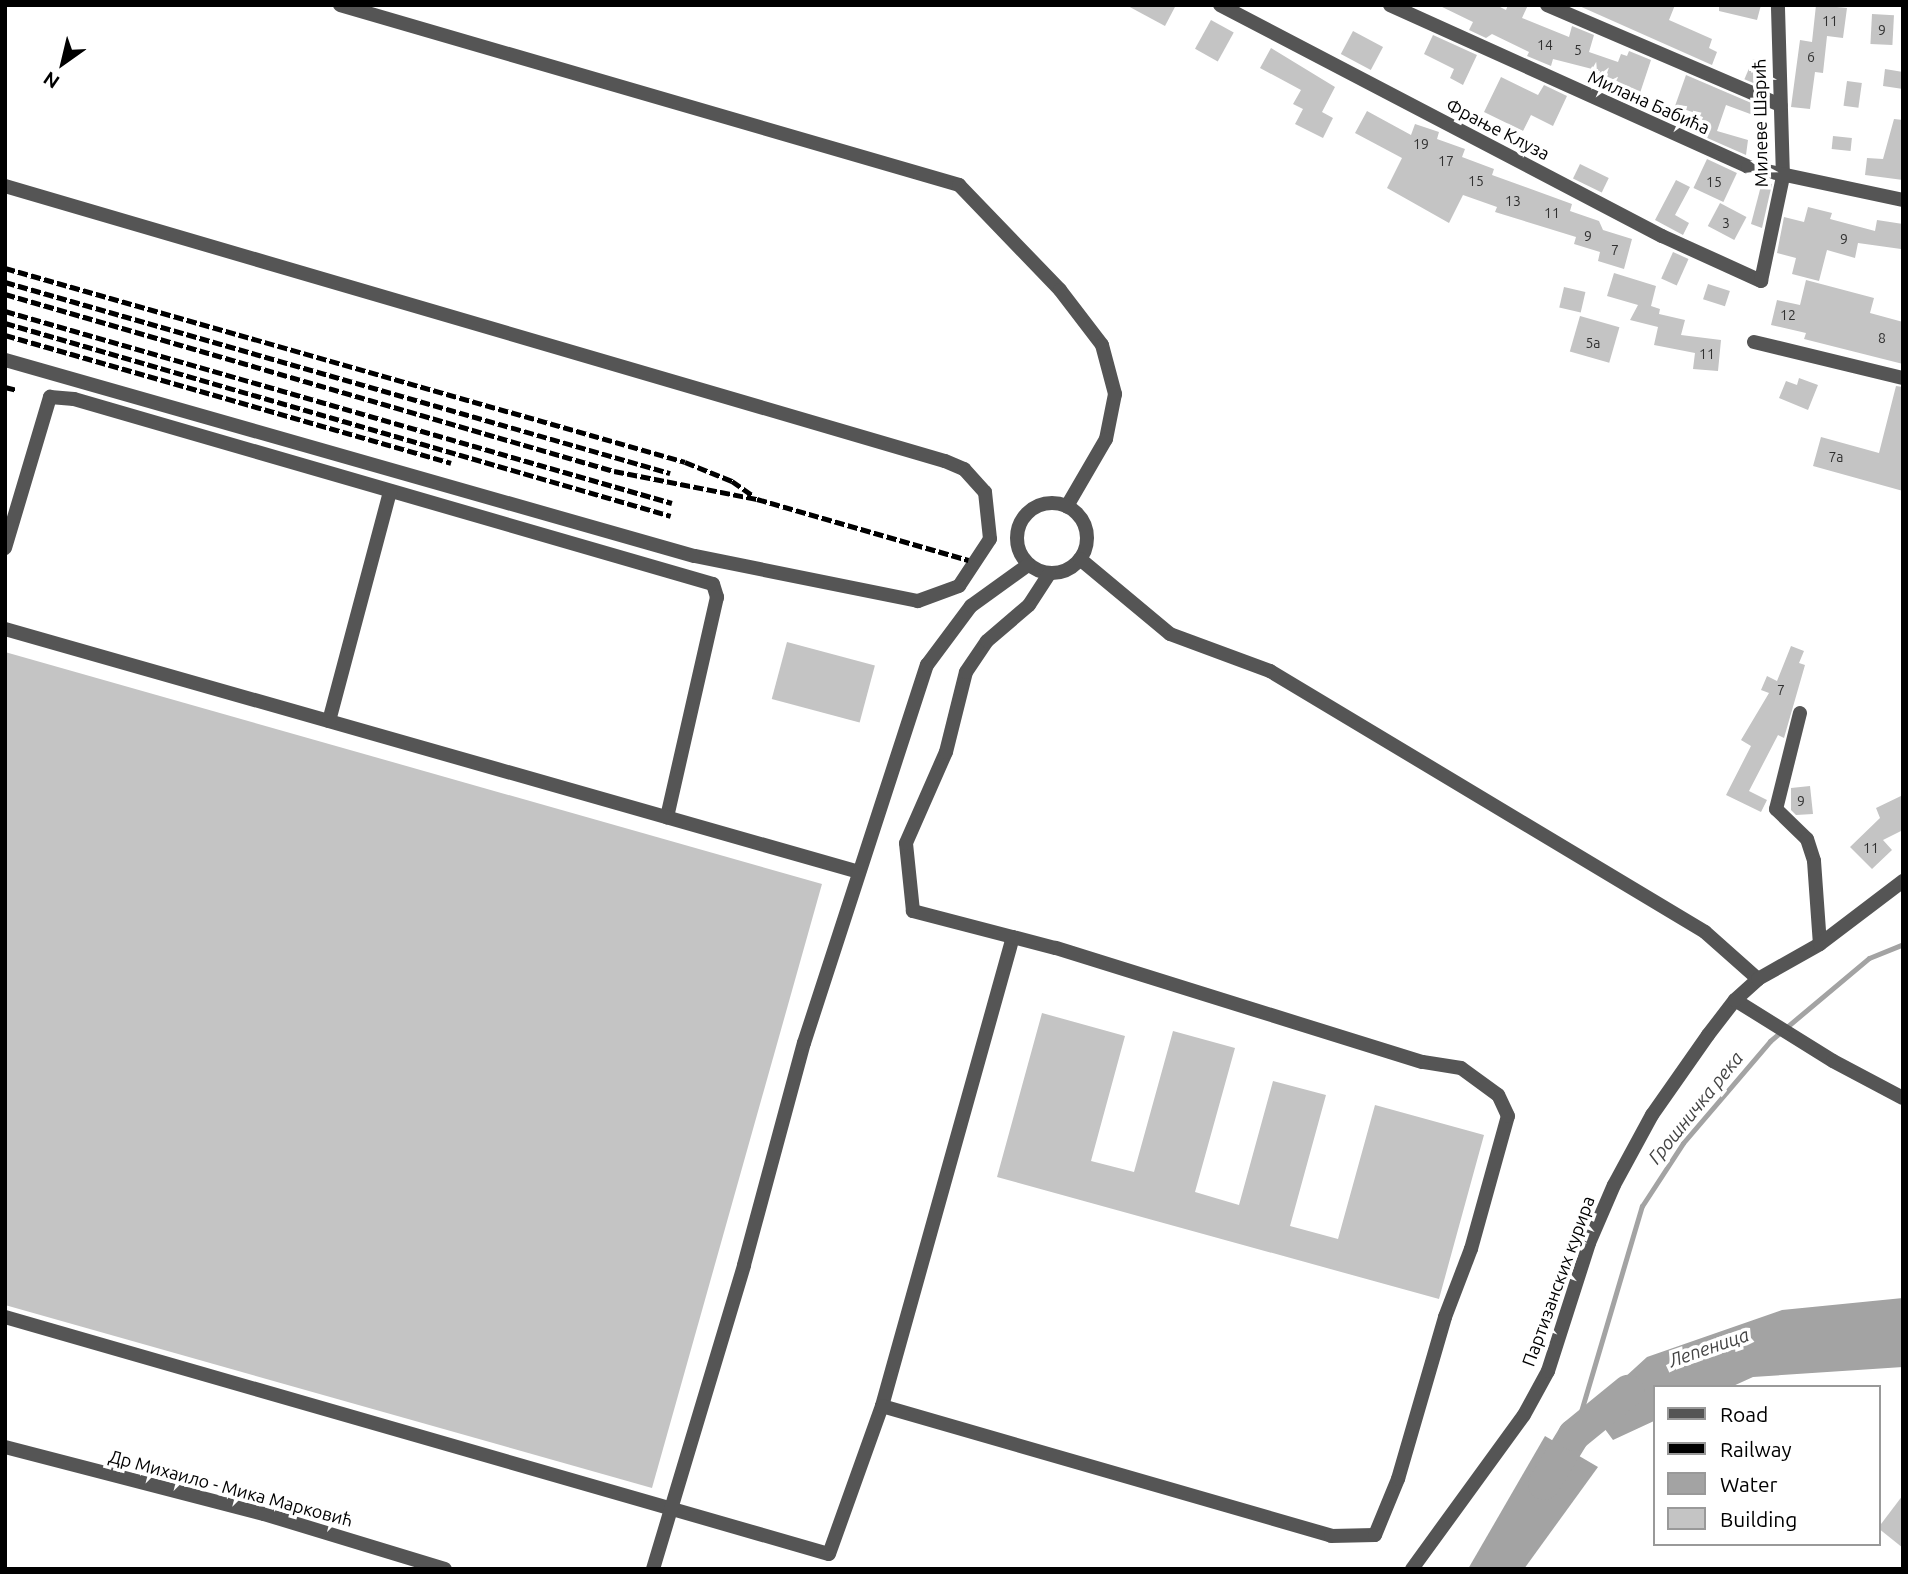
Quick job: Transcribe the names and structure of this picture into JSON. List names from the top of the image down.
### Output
{
  "streets": {
    "street": [
      "Милана Бабића",
      "Милеве Шарић",
      "Фрање Клуза",
      "Партизанских курира",
      "Др Михаило - Мика Марковић"
    ]
  },
  "crossings": [
    ["Милана Бабића", "Милеве Шарић"],
    ["Милеве Шарић", "Фрање Клуза"]
  ],
  "water": ["Грошничка река", "Лепеница"],
  "house_numbers": [
    "11",
    "9",
    "14",
    "5",
    "6",
    "19",
    "17",
    "15",
    "15",
    "13",
    "11",
    "3",
    "9",
    "9",
    "7",
    "12",
    "8",
    "5a",
    "11",
    "7a",
    "7",
    "9",
    "11"
  ],
  "legend": [
    "Road",
    "Railway",
    "Water",
    "Building"
  ],
  "north": "bottom left"
}
